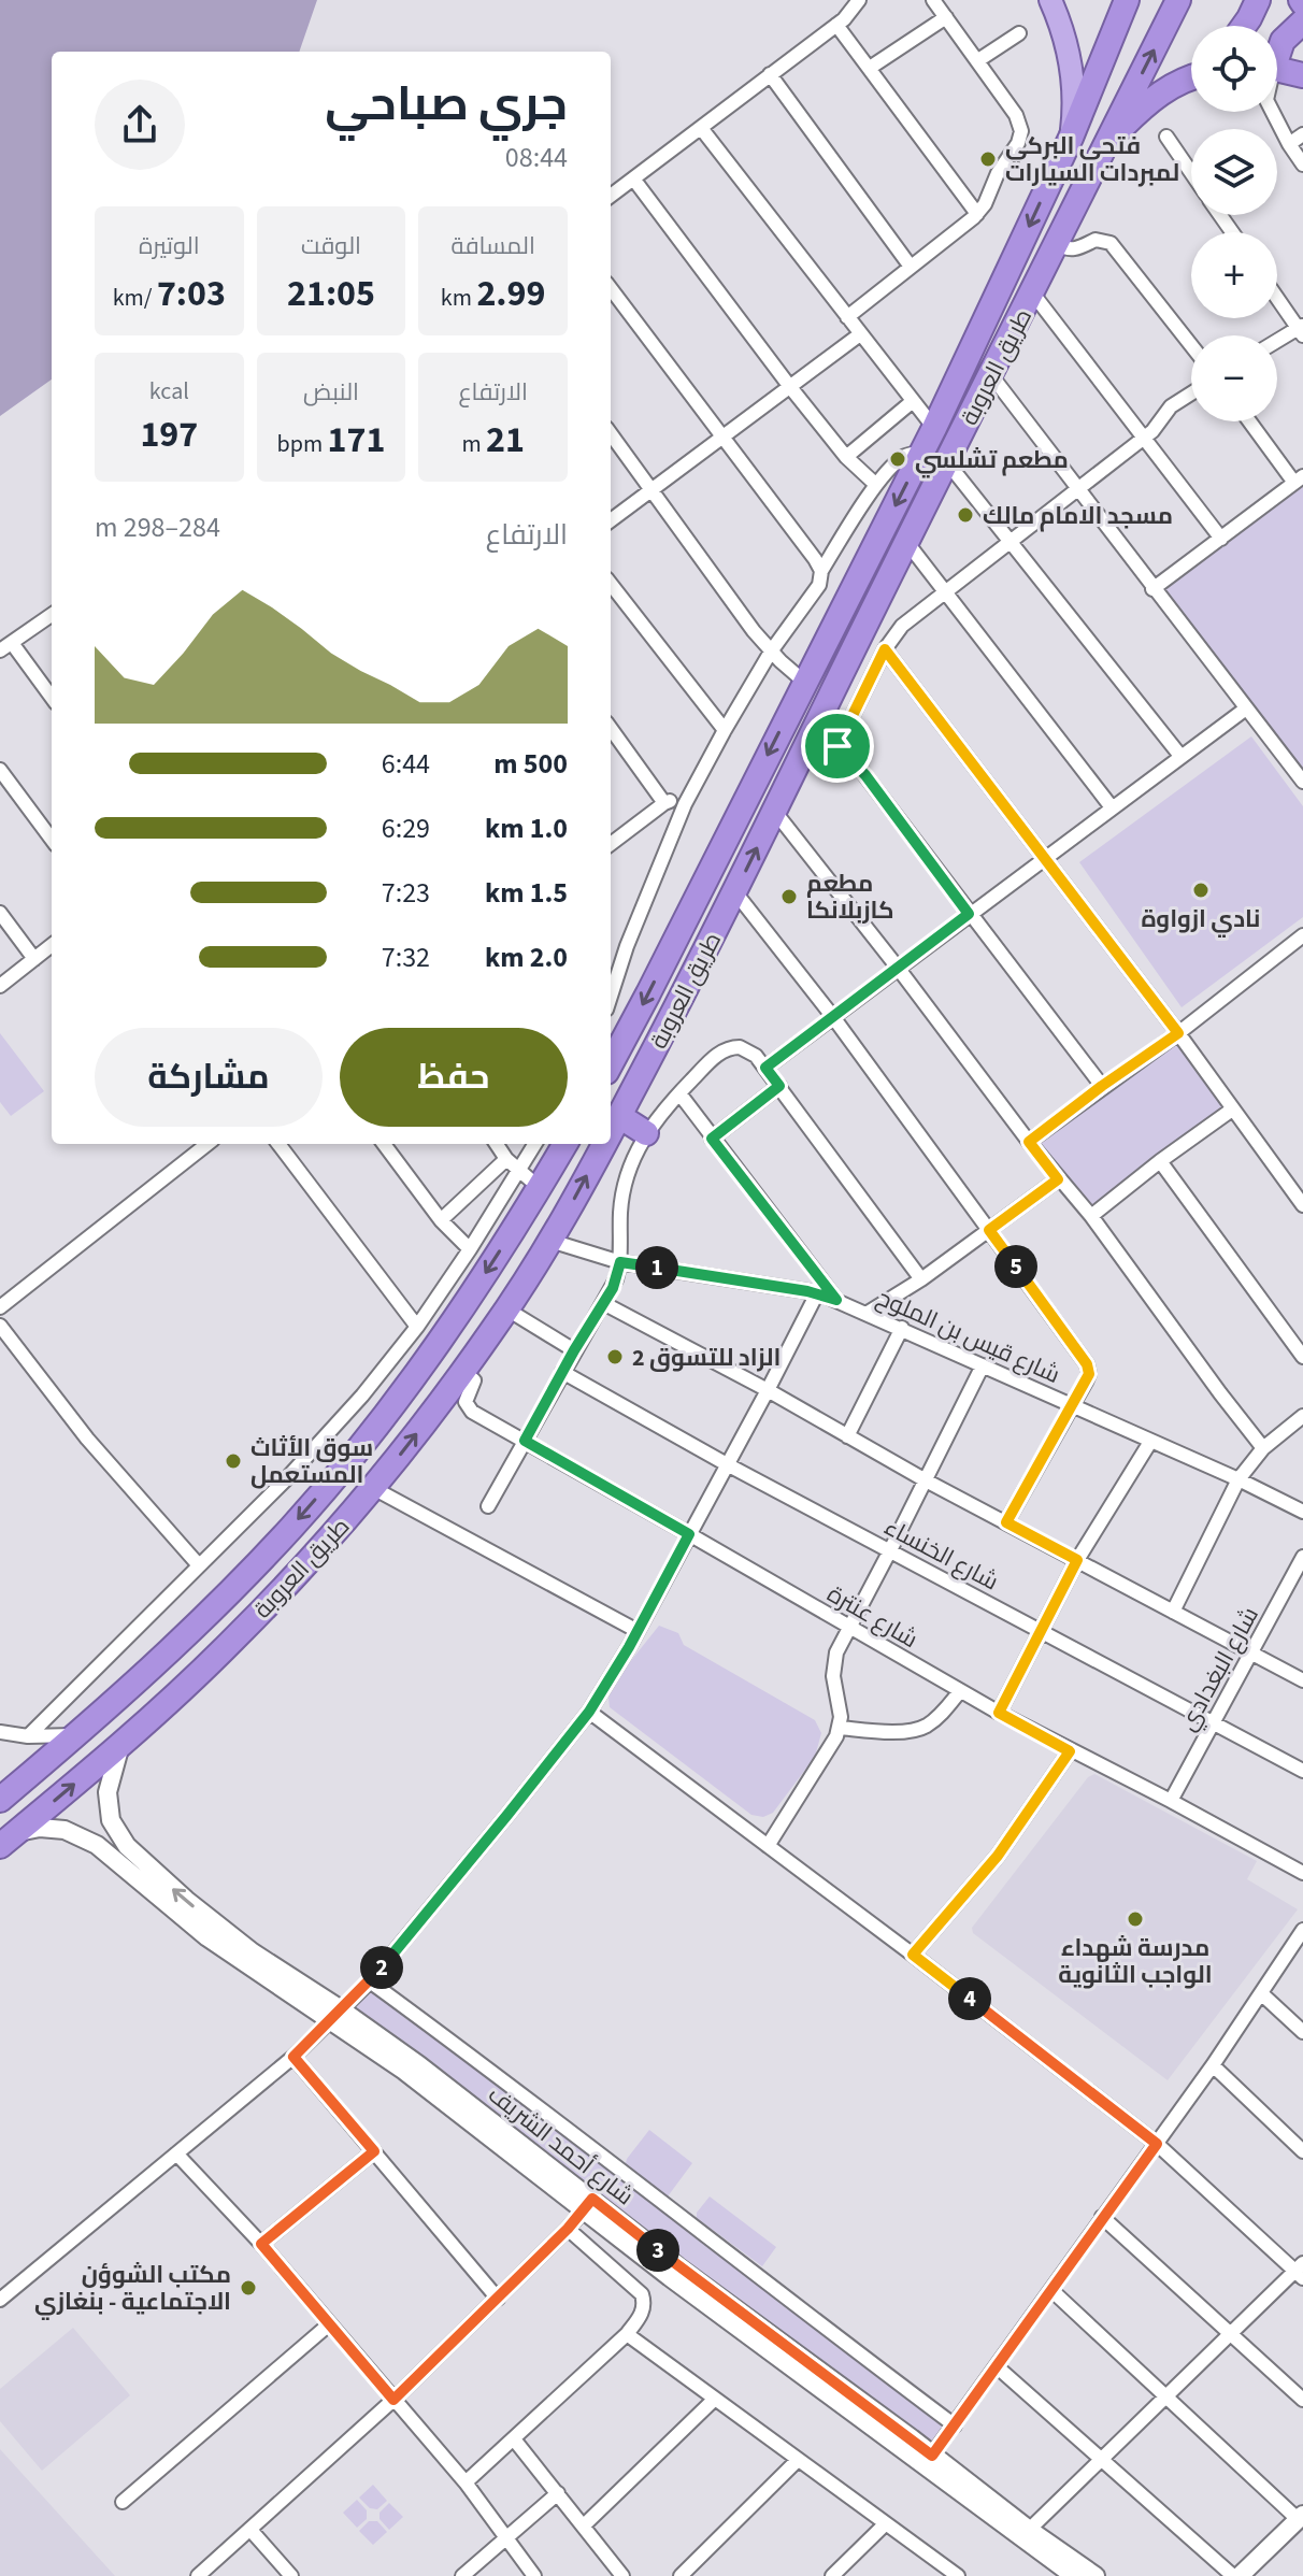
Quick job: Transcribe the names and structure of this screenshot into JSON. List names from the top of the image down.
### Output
{
  "streets": {
    "highway": ["طريق العروبة"],
    "street": [
      "شارع قيس بن الملوح",
      "شارع الخنساء",
      "شارع عنترة",
      "شارع البغدادي",
      "شارع أحمد الشريف"
    ]
  },
  "crossings": [
    ["طريق العروبة", "شارع قيس بن الملوح"],
    ["طريق العروبة", "شارع عنترة"],
    ["طريق العروبة", "شارع أحمد الشريف"],
    ["شارع الخنساء", "شارع البغدادي"],
    ["شارع عنترة", "شارع البغدادي"]
  ],
  "places": [
    "فتحي البركي لمبردات السيارات",
    "مطعم تشلسي",
    "مسجد الامام مالك",
    "نادي ازواوة",
    "مطعم كازبلانكا",
    "الزاد للتسوق 2",
    "سوق الأثاث المستعمل",
    "مدرسة شهداء الواجب الثانوية",
    "مكتب الشوؤن الاجتماعية - بنغازي"
  ],
  "page": {
    "map_buttons": ["+", "−"],
    "heading": ["جري صباحي", "08:44"],
    "stats": [
      ["المسافة", "2.99 km"],
      ["الوقت", "21:05"],
      ["الوتيرة", "7:03 /km"],
      ["الارتفاع", "21 m"],
      ["النبض", "171 bpm"],
      ["kcal", "197"]
    ],
    "chart": ["الارتفاع", "284–298 m"],
    "list": [
      {
        "name": "500 m",
        "note": "6:44"
      },
      {
        "name": "1.0 km",
        "note": "6:29"
      },
      {
        "name": "1.5 km",
        "note": "7:23"
      },
      {
        "name": "2.0 km",
        "note": "7:32"
      }
    ],
    "buttons": ["حفظ", "مشاركة"],
    "pins": [
      "5",
      "1",
      "2",
      "4",
      "3"
    ]
  }
}
